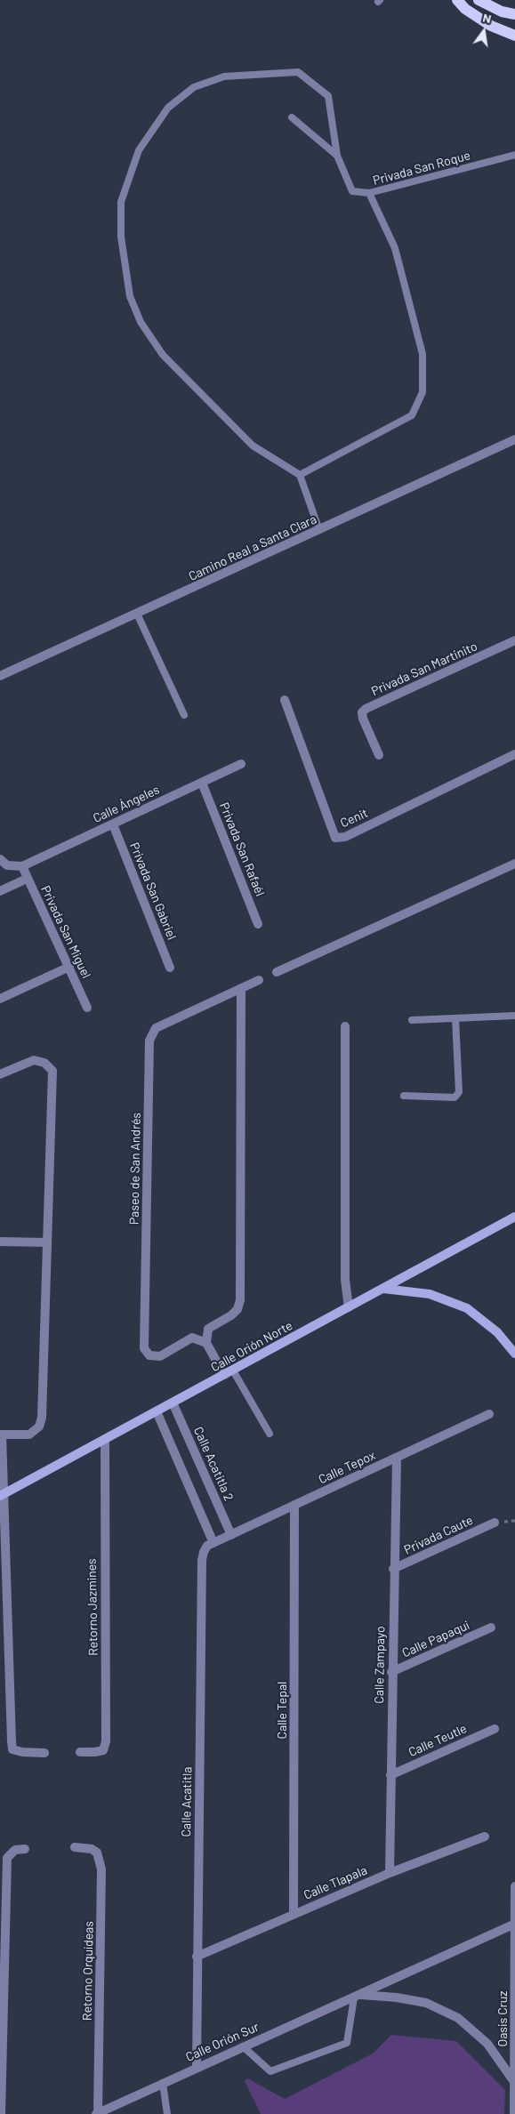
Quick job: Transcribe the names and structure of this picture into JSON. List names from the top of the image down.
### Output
{
  "streets": {
    "street": [
      "Camino Real a Santa Clara",
      "Privada San Martinito",
      "Calle Ángeles",
      "Cenit",
      "Privada San Rafaél",
      "Privada San Gabriel",
      "Privada San Miguel",
      "Paseo de San Andrés",
      "Calle Orión Norte",
      "Calle Acatitla 2",
      "Calle Tepox",
      "Privada Caute",
      "Retorno Jazmines",
      "Calle Papaqui",
      "Calle Zampayo",
      "Calle Tepal",
      "Calle Teutle",
      "Calle Acatitla",
      "Calle Tlapala",
      "Retorno Orquídeas",
      "Oasis Cruz",
      "Calle Orión Sur"
    ],
    "lane": ["Privada San Roque"]
  },
  "crossings": [
    ["Calle Ángeles", "Privada San Rafaél"],
    ["Calle Ángeles", "Privada San Gabriel"],
    ["Calle Ángeles", "Privada San Miguel"],
    ["Calle Orión Norte", "Calle Acatitla 2"],
    ["Calle Orión Norte", "Retorno Jazmines"],
    ["Calle Acatitla 2", "Calle Tepox"],
    ["Calle Tepox", "Calle Zampayo"],
    ["Calle Tepox", "Calle Tepal"],
    ["Calle Tepox", "Calle Acatitla"],
    ["Privada Caute", "Calle Zampayo"],
    ["Calle Papaqui", "Calle Zampayo"],
    ["Calle Zampayo", "Calle Teutle"],
    ["Calle Zampayo", "Calle Tlapala"],
    ["Calle Tepal", "Calle Tlapala"],
    ["Calle Acatitla", "Calle Tlapala"],
    ["Calle Acatitla", "Calle Orión Sur"],
    ["Retorno Orquídeas", "Calle Orión Sur"],
    ["Oasis Cruz", "Calle Orión Sur"]
  ],
  "north": "top"
}
